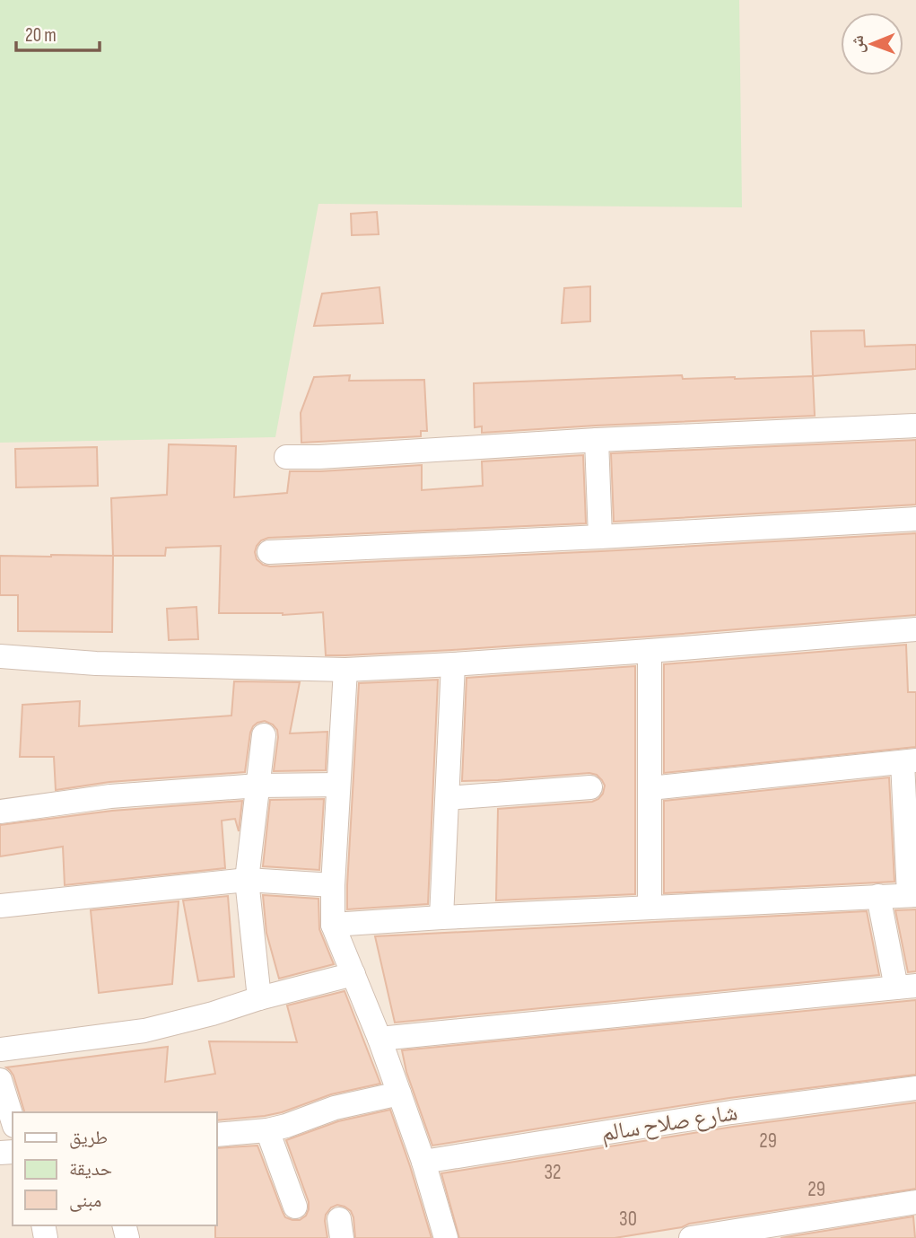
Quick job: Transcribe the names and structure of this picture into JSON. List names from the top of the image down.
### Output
{
  "streets": {
    "street": ["شارع صلاح سالم"]
  },
  "house_numbers": [
    "29",
    "32",
    "29",
    "30"
  ],
  "legend": ["طريق", "حديقة", "مبنى"],
  "scale_bar": "20 m",
  "north": "left"
}
